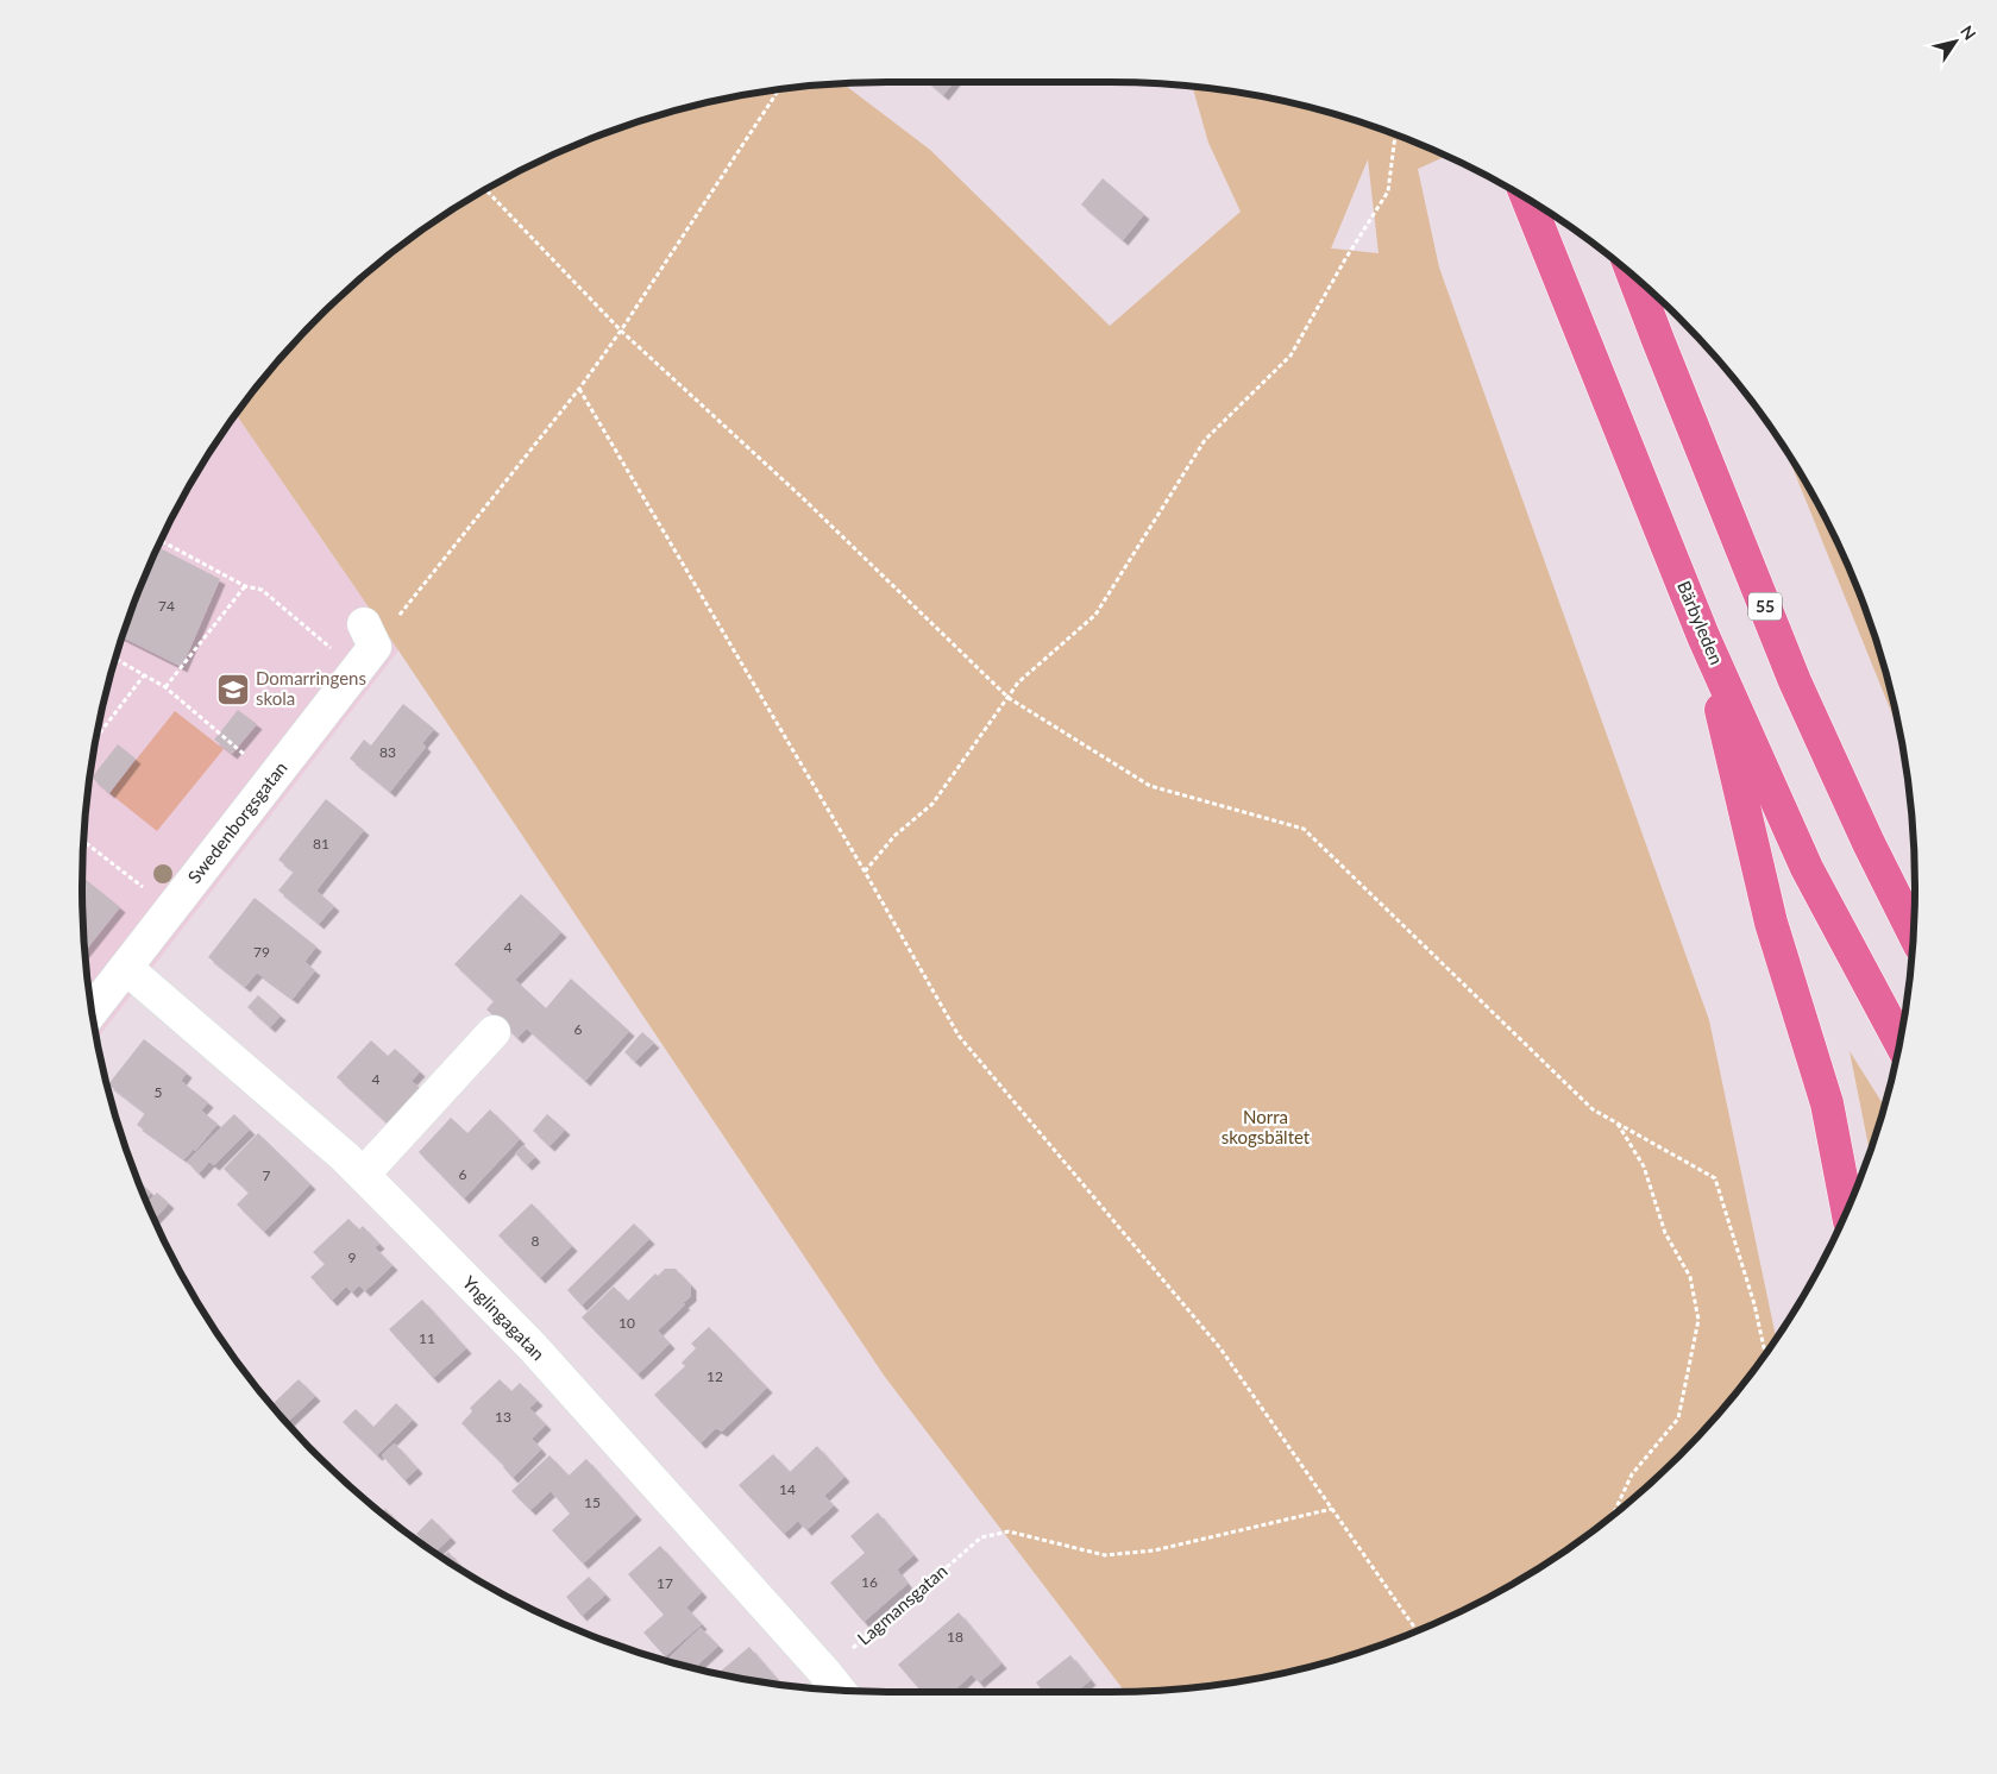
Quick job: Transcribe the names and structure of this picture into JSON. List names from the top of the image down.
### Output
{
  "streets": {
    "main road": ["55", "Bärbyleden"],
    "street": ["Swedenborgsgatan", "Ynglingagatan"],
    "path": ["Lagmansgatan"]
  },
  "crossings": [
    ["Swedenborgsgatan", "Ynglingagatan"],
    ["Ynglingagatan", "Lagmansgatan"]
  ],
  "parks": ["Norra skogsbältet"],
  "places": {
    "school or university": ["Domarringens skola"]
  },
  "house_numbers": [
    "74",
    "83",
    "81",
    "4",
    "79",
    "6",
    "4",
    "5",
    "6",
    "7",
    "8",
    "9",
    "10",
    "11",
    "12",
    "13",
    "14",
    "15",
    "16",
    "17",
    "18"
  ],
  "north": "top right"
}
